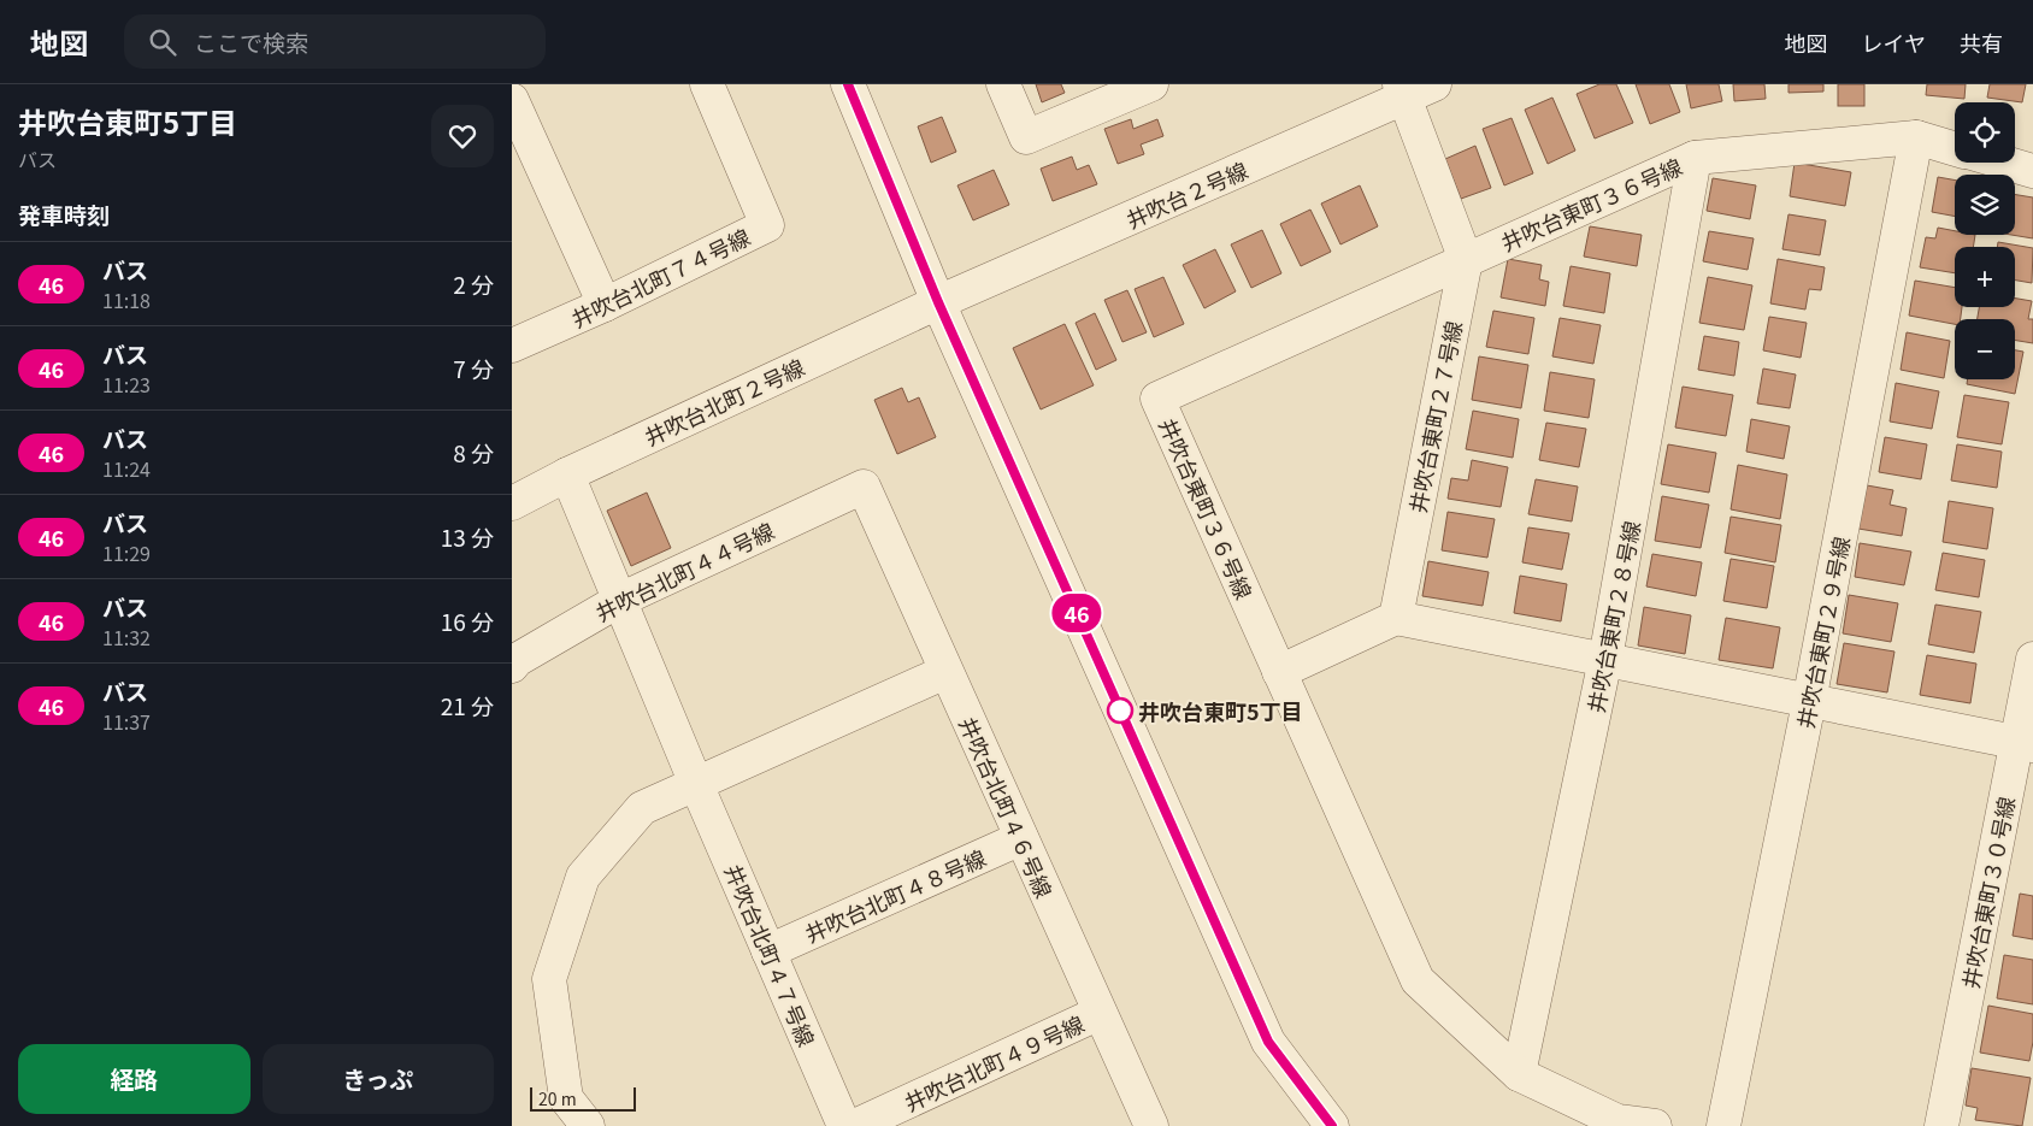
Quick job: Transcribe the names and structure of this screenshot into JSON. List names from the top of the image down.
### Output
{
  "streets": {
    "street": [
      "井吹台２号線",
      "井吹台東町３６号線",
      "井吹台北町７４号線",
      "井吹台北町２号線",
      "井吹台東町２７号線",
      "井吹台北町４４号線",
      "井吹台東町２８号線",
      "井吹台東町２９号線",
      "井吹台北町４６号線",
      "井吹台東町３０号線",
      "井吹台北町４８号線",
      "井吹台北町４７号線",
      "井吹台北町４９号線"
    ]
  },
  "crossings": [
    ["井吹台２号線", "井吹台北町２号線"],
    ["井吹台東町３６号線", "井吹台東町２７号線"],
    ["井吹台東町３６号線", "井吹台東町２８号線"],
    ["井吹台東町３６号線", "井吹台東町２９号線"],
    ["井吹台北町２号線", "井吹台北町４７号線"],
    ["井吹台北町４４号線", "井吹台北町４６号線"],
    ["井吹台北町４４号線", "井吹台北町４７号線"],
    ["井吹台北町４６号線", "井吹台北町４８号線"],
    ["井吹台北町４６号線", "井吹台北町４９号線"],
    ["井吹台北町４８号線", "井吹台北町４７号線"]
  ],
  "places": ["井吹台東町5丁目"],
  "lines": ["bus line 46"],
  "scale_bar": "20 m",
  "page": {
    "header": "地図",
    "search": "ここで検索",
    "nav": ["地図", "レイヤ", "共有"],
    "heading": [
      ["井吹台東町5丁目", "バス"],
      "発車時刻"
    ],
    "on_map": "46",
    "map_buttons": ["+", "−"],
    "list": [
      {
        "mark": "46",
        "name": "バス",
        "note": "11:18",
        "value": "2 分"
      },
      {
        "mark": "46",
        "name": "バス",
        "note": "11:23",
        "value": "7 分"
      },
      {
        "mark": "46",
        "name": "バス",
        "note": "11:24",
        "value": "8 分"
      },
      {
        "mark": "46",
        "name": "バス",
        "note": "11:29",
        "value": "13 分"
      },
      {
        "mark": "46",
        "name": "バス",
        "note": "11:32",
        "value": "16 分"
      },
      {
        "mark": "46",
        "name": "バス",
        "note": "11:37",
        "value": "21 分"
      }
    ],
    "buttons": ["経路", "きっぷ"],
    "scale": "20 m"
  }
}
